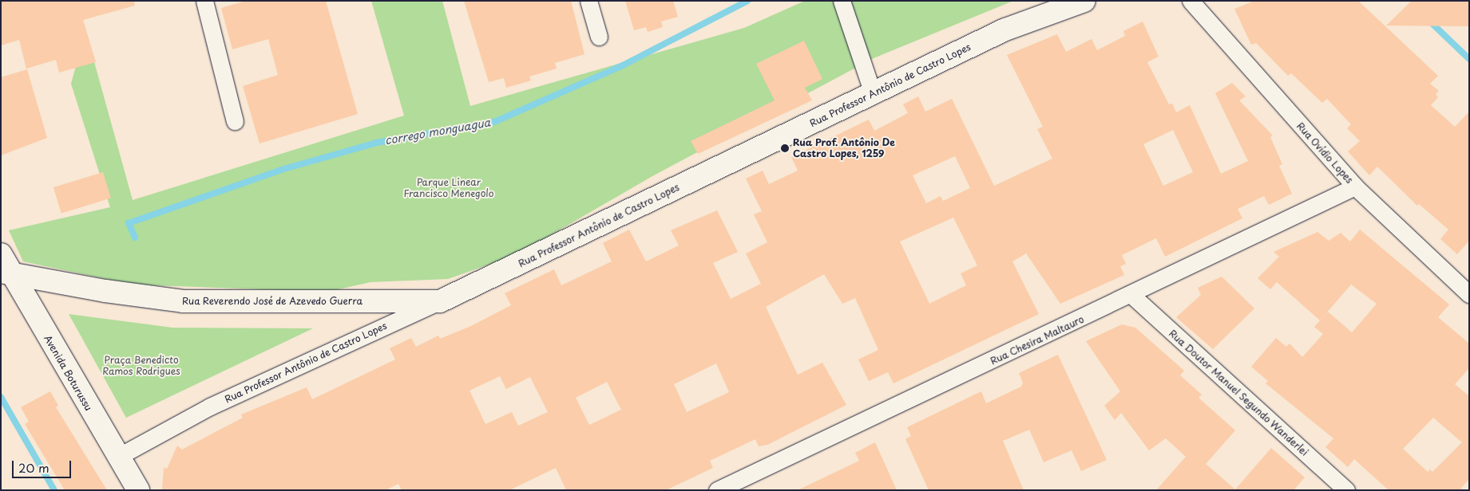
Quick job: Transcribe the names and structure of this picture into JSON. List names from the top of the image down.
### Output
{
  "streets": {
    "main road": ["Rua Professor Antônio de Castro Lopes", "Rua Reverendo José de Azevedo Guerra", "Avenida Boturussu"],
    "street": ["Rua Ovídio Lopes", "Rua Chesira Maltauro", "Rua Doutor Manuel Segundo Wanderlei"]
  },
  "crossings": [
    ["Rua Professor Antônio de Castro Lopes", "Rua Reverendo José de Azevedo Guerra"],
    ["Rua Professor Antônio de Castro Lopes", "Avenida Boturussu"],
    ["Rua Ovídio Lopes", "Rua Chesira Maltauro"],
    ["Rua Reverendo José de Azevedo Guerra", "Avenida Boturussu"],
    ["Rua Chesira Maltauro", "Rua Doutor Manuel Segundo Wanderlei"]
  ],
  "water": ["corrego monguagua"],
  "parks": ["Parque Linear Francisco Menegolo", "Praça Benedicto Ramos Rodrigues"],
  "places": ["Rua Prof. Antônio De Castro Lopes, 1259"],
  "scale_bar": "20 m"
}
